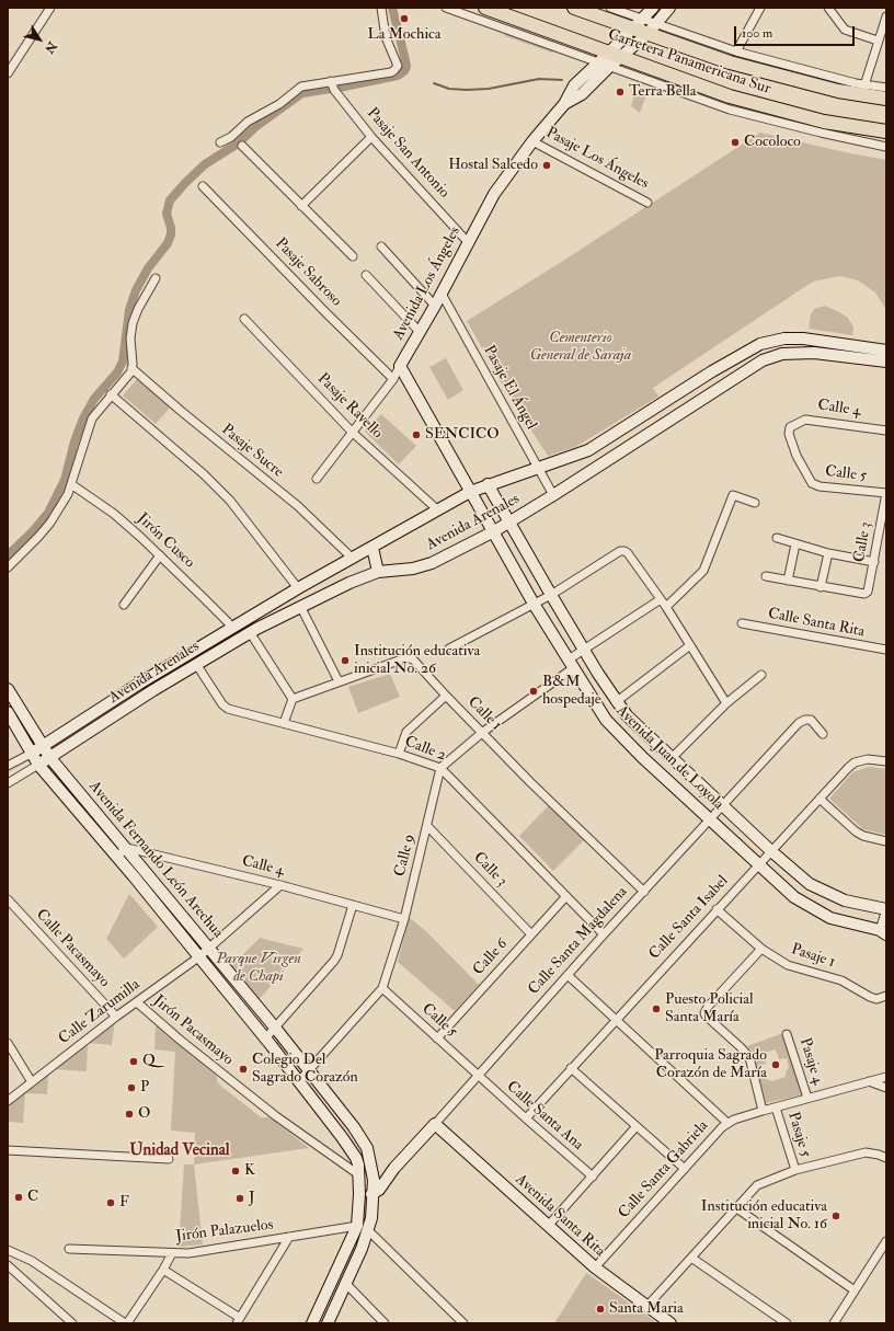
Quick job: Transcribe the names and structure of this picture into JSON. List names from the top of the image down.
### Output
{
  "streets": {
    "highway": ["Carretera Panamericana Sur"],
    "street": [
      "Pasaje San Antonio",
      "Pasaje Los Ángeles",
      "Pasaje Sabroso",
      "Avenida Los Ángeles",
      "Pasaje El Ángel",
      "Pasaje Ravello",
      "Calle 4",
      "Pasaje Sucre",
      "Calle 5",
      "Avenida Arenales",
      "Jirón Cusco",
      "Calle 3",
      "Calle Santa Rita",
      "Calle 1",
      "Calle 2",
      "Avenida Juan de Loyola",
      "Calle 9",
      "Avenida Fernando León Arechua",
      "Calle Santa Isabel",
      "Calle Santa Magdalena",
      "Calle Pacasmayo",
      "Pasaje 1",
      "Calle 6",
      "Calle Zarumilla",
      "Jirón Pacasmayo",
      "Pasaje 4",
      "Calle Santa Ana",
      "Pasaje 5",
      "Calle Santa Gabriela",
      "Avenida Santa Rita",
      "Jirón Palazuelos"
    ]
  },
  "crossings": [
    ["Carretera Panamericana Sur", "Avenida Los Ángeles"],
    ["Pasaje San Antonio", "Avenida Los Ángeles"],
    ["Pasaje Los Ángeles", "Avenida Los Ángeles"],
    ["Pasaje Sabroso", "Avenida Los Ángeles"],
    ["Avenida Los Ángeles", "Pasaje El Ángel"],
    ["Avenida Los Ángeles", "Pasaje Ravello"],
    ["Avenida Los Ángeles", "Avenida Juan de Loyola"],
    ["Pasaje El Ángel", "Avenida Arenales"],
    ["Pasaje Ravello", "Avenida Arenales"],
    ["Calle 4", "Calle 5"],
    ["Calle 4", "Calle 9"],
    ["Calle 4", "Avenida Fernando León Arechua"],
    ["Calle 4", "Calle Zarumilla"],
    ["Pasaje Sucre", "Avenida Arenales"],
    ["Calle 5", "Calle 3"],
    ["Calle 5", "Calle 9"],
    ["Calle 5", "Calle Santa Magdalena"],
    ["Calle 5", "Calle 6"],
    ["Calle 5", "Calle Santa Ana"],
    ["Avenida Arenales", "Jirón Cusco"],
    ["Avenida Arenales", "Calle 2"],
    ["Avenida Arenales", "Avenida Juan de Loyola"],
    ["Avenida Arenales", "Avenida Fernando León Arechua"],
    ["Calle 3", "Calle 9"],
    ["Calle 3", "Calle 6"],
    ["Calle 1", "Calle Santa Magdalena"],
    ["Calle 2", "Calle 9"],
    ["Calle 2", "Calle Santa Magdalena"],
    ["Calle 2", "Calle 6"],
    ["Avenida Juan de Loyola", "Calle Santa Isabel"],
    ["Avenida Juan de Loyola", "Calle Santa Magdalena"],
    ["Calle 9", "Avenida Fernando León Arechua"],
    ["Avenida Fernando León Arechua", "Calle Santa Magdalena"],
    ["Avenida Fernando León Arechua", "Calle Zarumilla"],
    ["Avenida Fernando León Arechua", "Jirón Pacasmayo"],
    ["Avenida Fernando León Arechua", "Jirón Palazuelos"],
    ["Calle Santa Isabel", "Pasaje 1"],
    ["Calle Santa Isabel", "Calle Santa Ana"],
    ["Calle Santa Magdalena", "Calle Santa Ana"],
    ["Calle Santa Magdalena", "Avenida Santa Rita"],
    ["Calle Pacasmayo", "Calle Zarumilla"],
    ["Calle Zarumilla", "Jirón Pacasmayo"],
    ["Pasaje 4", "Calle Santa Gabriela"],
    ["Pasaje 5", "Calle Santa Gabriela"],
    ["Calle Santa Gabriela", "Avenida Santa Rita"]
  ],
  "districts": ["Unidad Vecinal"],
  "parks": ["Cementerio General de Saraja", "Parque Virgen de Chapi"],
  "places": [
    "La Mochica",
    "Terra Bella",
    "Cocoloco",
    "Hostal Salcedo",
    "SENCICO",
    "Institución educativa inicial No. 26",
    "B&M hospedaje",
    "Puesto Policial Santa María",
    "Q",
    "Parroquia Sagrado Corazón de María",
    "Colegio Del Sagrado Corazón",
    "P",
    "O",
    "K",
    "C",
    "J",
    "F",
    "Institución educativa inicial No. 16",
    "Santa Maria"
  ],
  "scale_bar": "100 m",
  "north": "bottom right"
}
